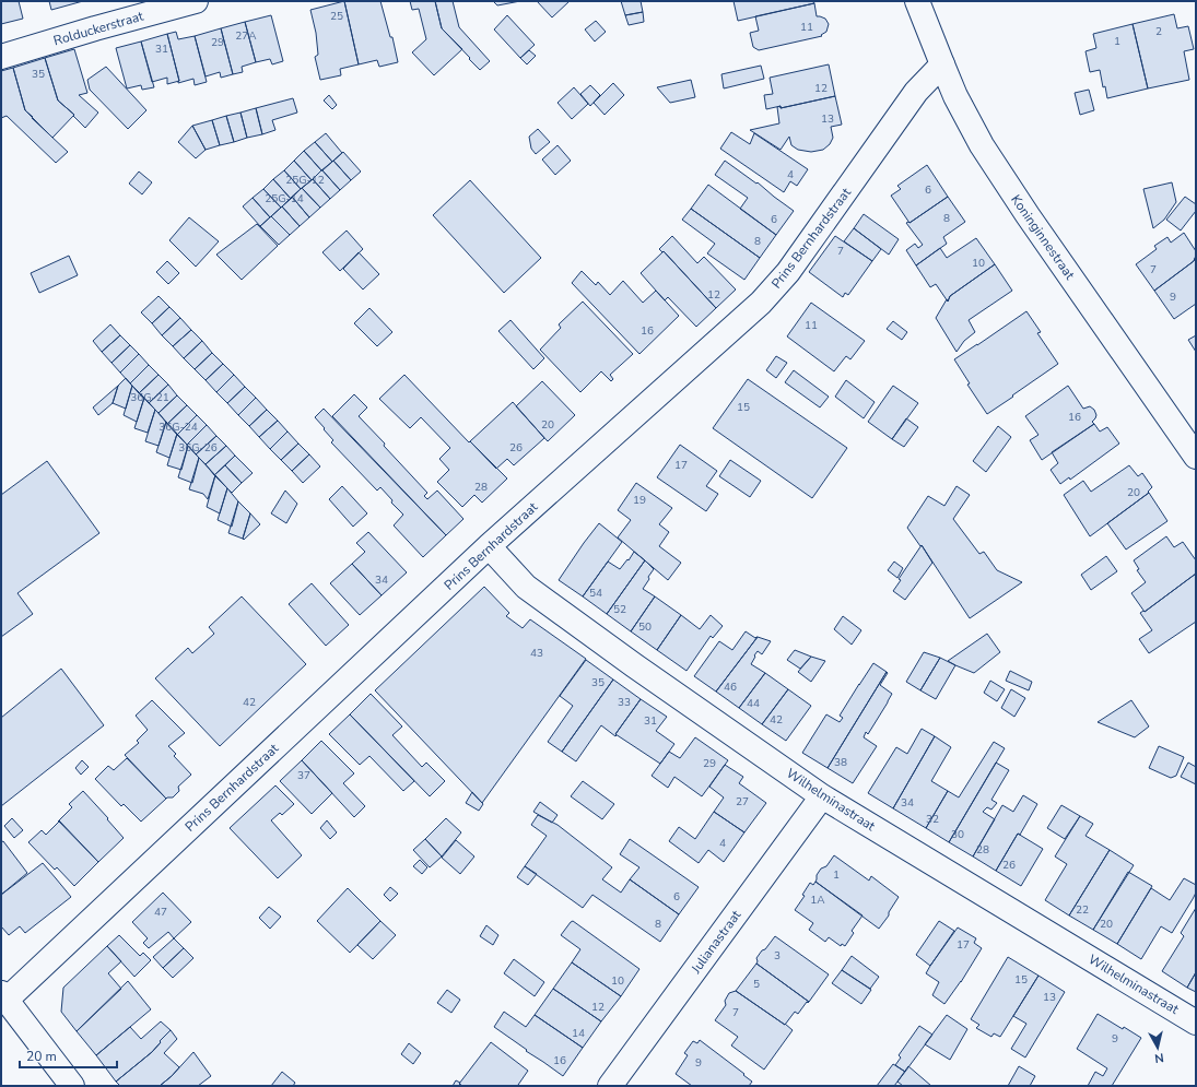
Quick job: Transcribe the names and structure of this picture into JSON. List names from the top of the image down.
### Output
{
  "streets": {
    "street": [
      "Rolduckerstraat",
      "Koninginnestraat",
      "Prins Bernhardstraat",
      "Wilhelminastraat",
      "Julianastraat"
    ]
  },
  "crossings": [
    ["Koninginnestraat", "Prins Bernhardstraat"],
    ["Prins Bernhardstraat", "Wilhelminastraat"],
    ["Wilhelminastraat", "Julianastraat"]
  ],
  "house_numbers": [
    "25",
    "11",
    "2",
    "27A",
    "1",
    "29",
    "31",
    "35",
    "12",
    "13",
    "4",
    "25G-12",
    "6",
    "25G-14",
    "8",
    "6",
    "8",
    "7",
    "10",
    "7",
    "12",
    "9",
    "11",
    "16",
    "36G-21",
    "15",
    "16",
    "20",
    "36G-24",
    "36G-26",
    "26",
    "17",
    "28",
    "20",
    "19",
    "34",
    "54",
    "52",
    "50",
    "43",
    "35",
    "46",
    "42",
    "33",
    "44",
    "42",
    "31",
    "38",
    "29",
    "37",
    "27",
    "34",
    "32",
    "30",
    "4",
    "28",
    "26",
    "1",
    "6",
    "1A",
    "22",
    "47",
    "8",
    "20",
    "17",
    "3",
    "15",
    "10",
    "5",
    "13",
    "12",
    "7",
    "14",
    "9",
    "16",
    "9"
  ],
  "scale_bar": "20 m",
  "north": "bottom"
}
